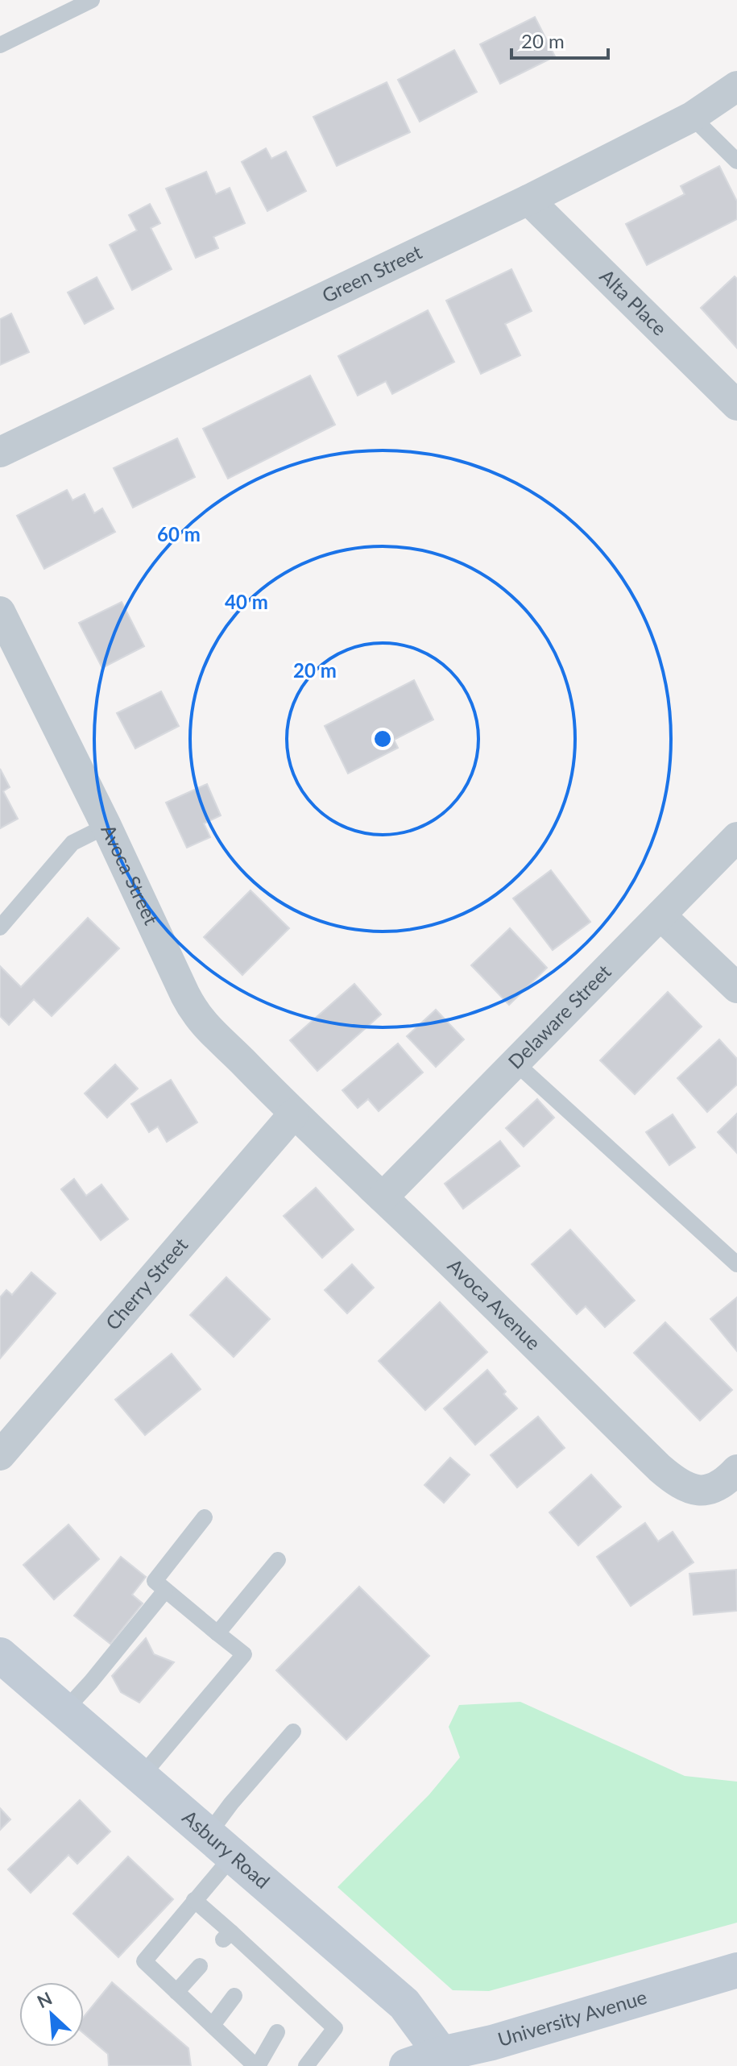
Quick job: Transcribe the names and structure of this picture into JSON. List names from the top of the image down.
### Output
{
  "streets": {
    "main road": ["Asbury Road", "University Avenue"],
    "street": [
      "Green Street",
      "Alta Place",
      "Avoca Street",
      "Delaware Street",
      "Cherry Street",
      "Avoca Avenue"
    ]
  },
  "crossings": [
    ["Green Street", "Alta Place"],
    ["Avoca Street", "Cherry Street"],
    ["Avoca Street", "Avoca Avenue"],
    ["Delaware Street", "Avoca Avenue"],
    ["Cherry Street", "Avoca Avenue"],
    ["Asbury Road", "University Avenue"]
  ],
  "scale_bar": "20 m",
  "north": "top left",
  "rings": ["60 m", "40 m", "20 m"]
}
